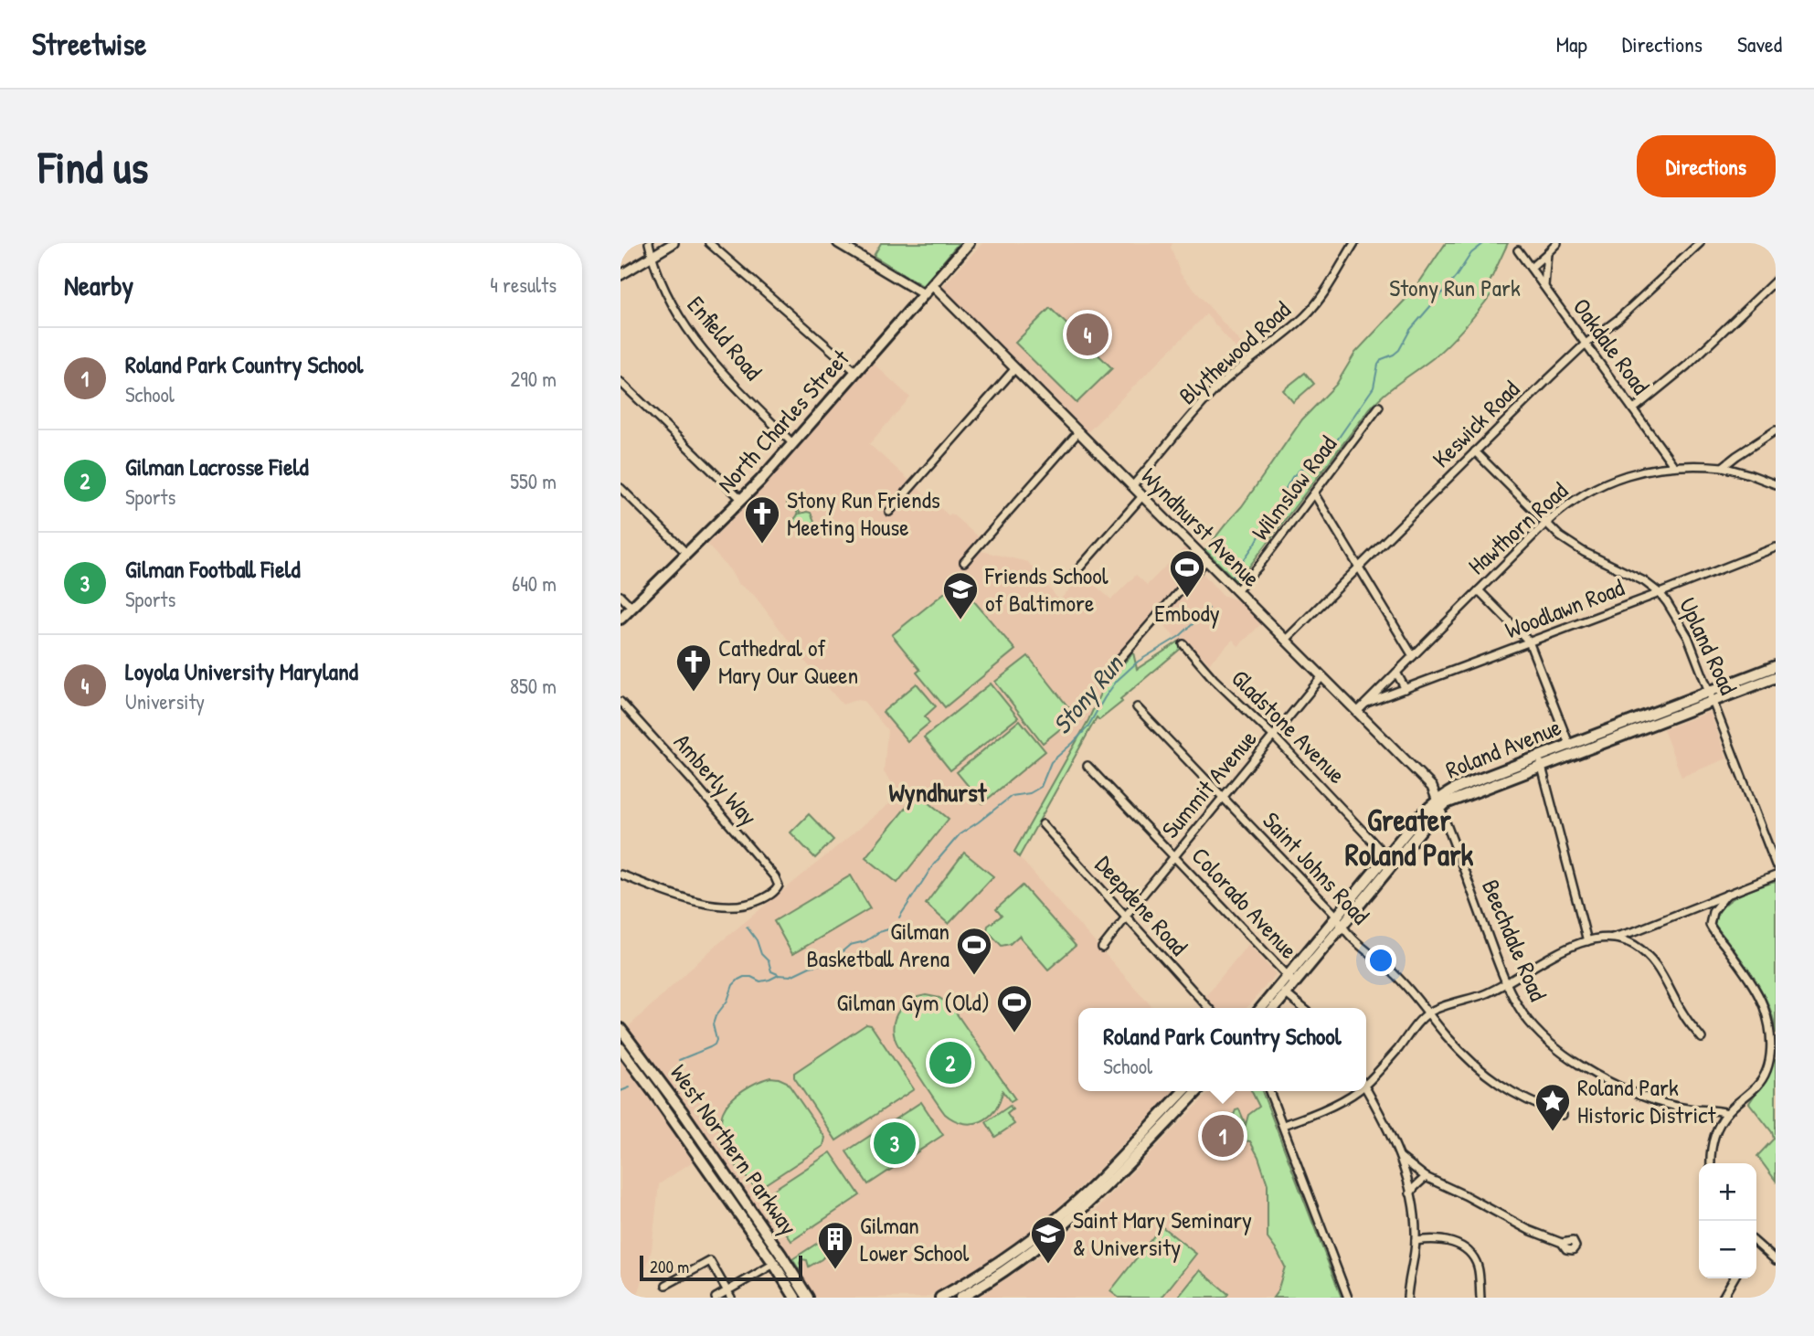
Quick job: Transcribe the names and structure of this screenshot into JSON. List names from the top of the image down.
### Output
{
  "streets": {
    "main road": ["North Charles Street", "Roland Avenue", "West Northern Parkway"],
    "street": [
      "Enfield Road",
      "Oakdale Road",
      "Blythewood Road",
      "Keswick Road",
      "Wilmslow Road",
      "Wyndhurst Avenue",
      "Hawthorn Road",
      "Woodlawn Road",
      "Upland Road",
      "Gladstone Avenue",
      "Amberly Way",
      "Summit Avenue",
      "Saint Johns Road",
      "Colorado Avenue",
      "Deepdene Road",
      "Beechdale Road"
    ]
  },
  "crossings": [
    ["Enfield Road", "North Charles Street"],
    ["Oakdale Road", "Keswick Road"],
    ["Oakdale Road", "Hawthorn Road"],
    ["Blythewood Road", "Wyndhurst Avenue"],
    ["North Charles Street", "Wyndhurst Avenue"],
    ["Keswick Road", "Wyndhurst Avenue"],
    ["Keswick Road", "Upland Road"],
    ["Wilmslow Road", "Wyndhurst Avenue"],
    ["Wyndhurst Avenue", "Hawthorn Road"],
    ["Wyndhurst Avenue", "Roland Avenue"],
    ["Wyndhurst Avenue", "Summit Avenue"],
    ["Wyndhurst Avenue", "Beechdale Road"],
    ["Hawthorn Road", "Woodlawn Road"],
    ["Hawthorn Road", "Upland Road"],
    ["Woodlawn Road", "Upland Road"],
    ["Upland Road", "Roland Avenue"],
    ["Gladstone Avenue", "Roland Avenue"],
    ["Gladstone Avenue", "Summit Avenue"],
    ["Roland Avenue", "Saint Johns Road"],
    ["Roland Avenue", "Colorado Avenue"],
    ["Roland Avenue", "Beechdale Road"],
    ["Summit Avenue", "Saint Johns Road"],
    ["Summit Avenue", "Colorado Avenue"],
    ["Summit Avenue", "Deepdene Road"]
  ],
  "districts": ["Wyndhurst", "Greater Roland Park"],
  "water": ["Stony Run"],
  "parks": ["Stony Run Park"],
  "places": {
    "church": ["Stony Run Friends Meeting House", "Cathedral of Mary Our Queen"],
    "sports": ["Embody", "Gilman Basketball Arena", "Gilman Gym (Old)"],
    "school or university": ["Friends School of Baltimore", "Saint Mary Seminary & University"],
    "place": ["Roland Park Historic District"],
    "building": ["Gilman Lower School"]
  },
  "scale_bar": "200 m",
  "page": {
    "header": "Streetwise",
    "nav": ["Map", "Directions", "Saved"],
    "buttons": "Directions",
    "title": "Find us",
    "heading": ["Nearby", "4 results"],
    "pins": [
      "4",
      "2",
      "1",
      "3"
    ],
    "list": [
      {
        "mark": "1",
        "name": "Roland Park Country School",
        "note": "School",
        "value": "290 m"
      },
      {
        "mark": "2",
        "name": "Gilman Lacrosse Field",
        "note": "Sports",
        "value": "550 m"
      },
      {
        "mark": "3",
        "name": "Gilman Football Field",
        "note": "Sports",
        "value": "640 m"
      },
      {
        "mark": "4",
        "name": "Loyola University Maryland",
        "note": "University",
        "value": "850 m"
      }
    ],
    "popup": ["Roland Park Country School", "School"],
    "map_buttons": ["+", "−"],
    "scale": "200 m"
  }
}
